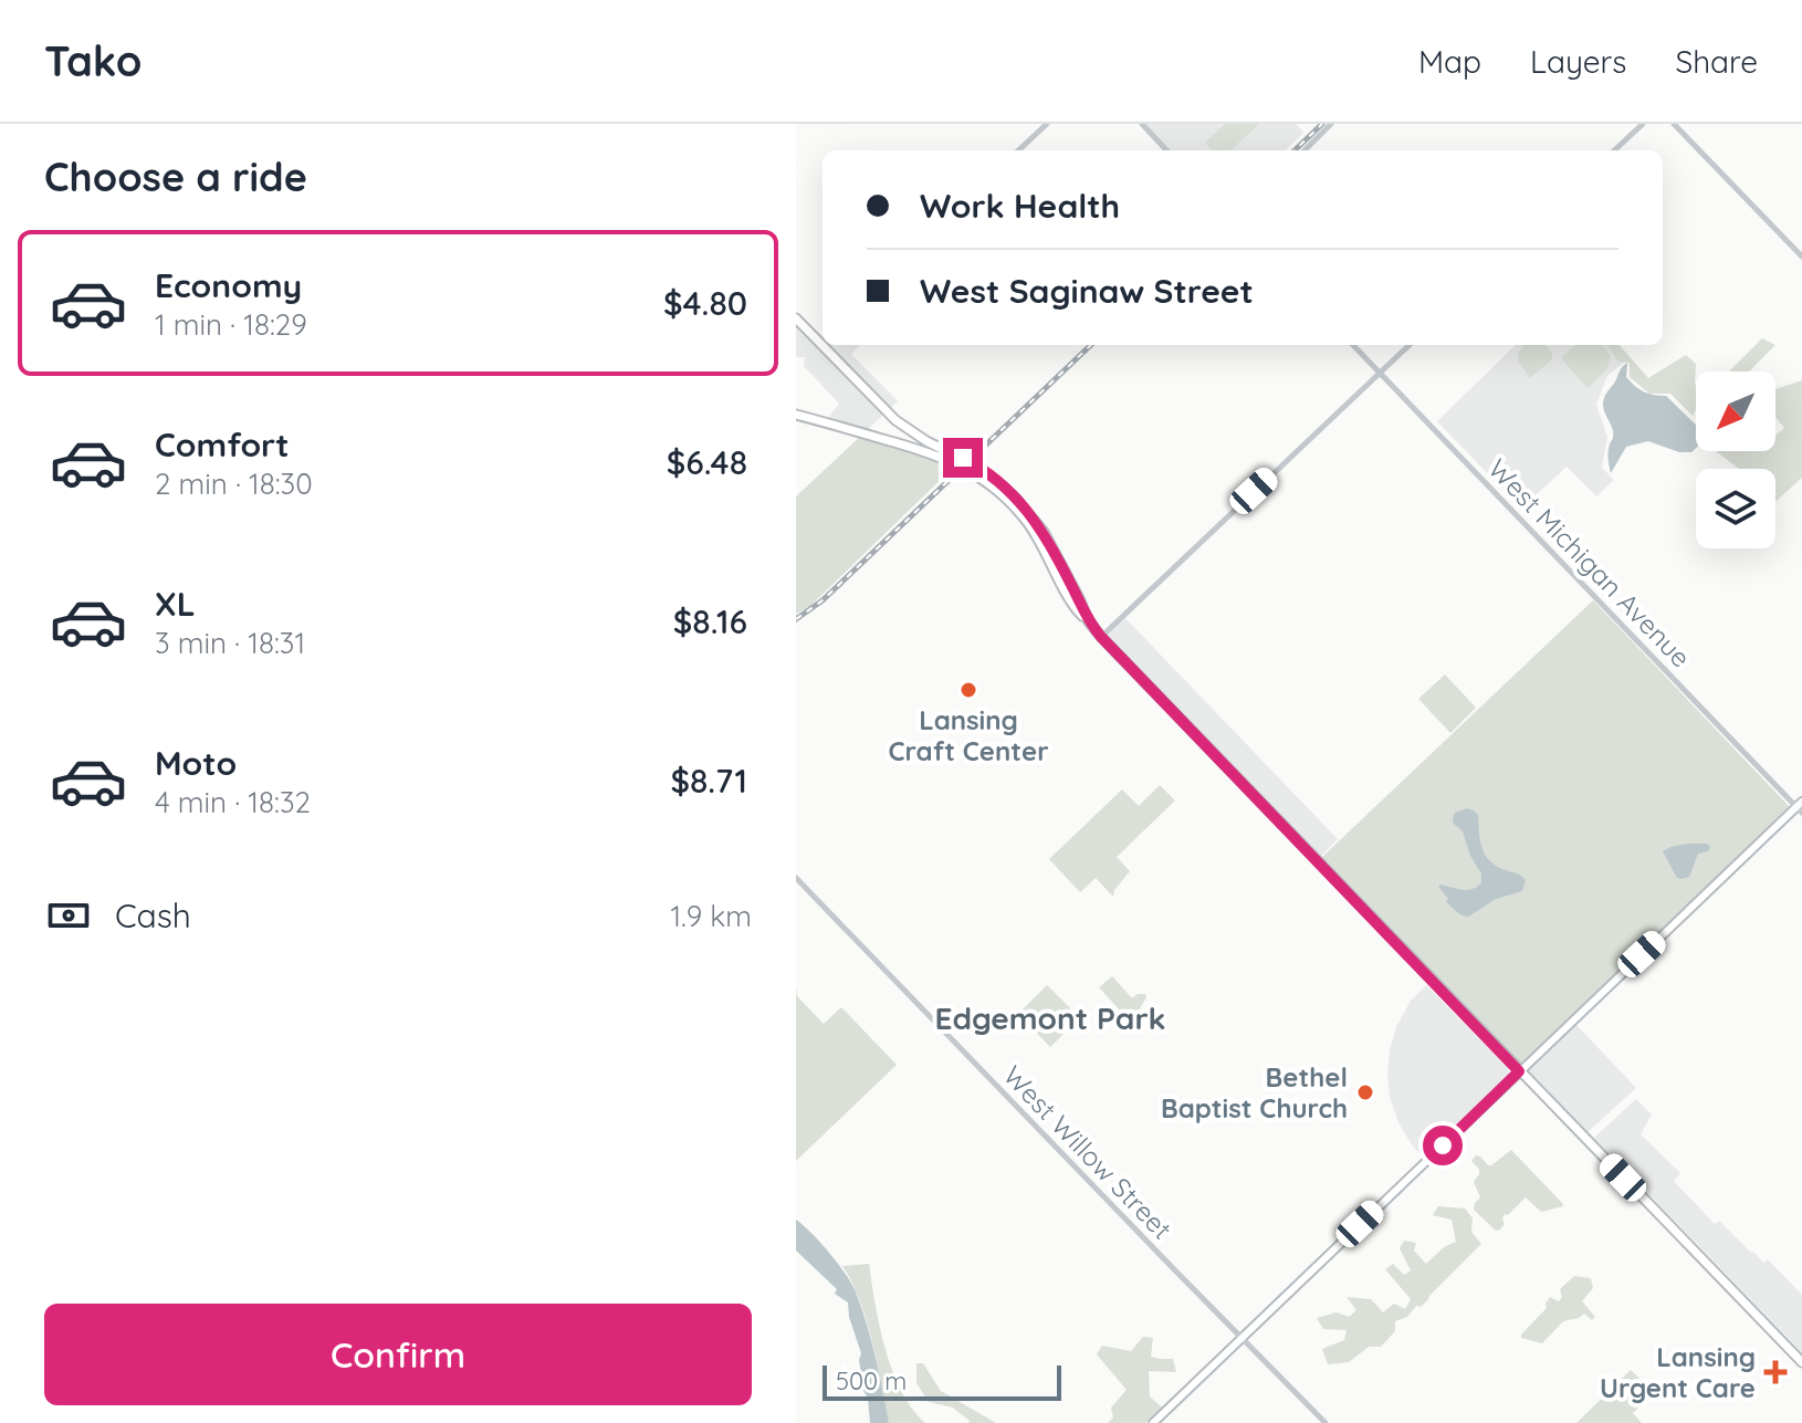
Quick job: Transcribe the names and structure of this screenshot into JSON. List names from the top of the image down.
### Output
{
  "streets": {
    "street": ["West Michigan Avenue", "West Willow Street"]
  },
  "districts": ["Edgemont Park"],
  "places": {
    "other": ["Lansing Craft Center", "Bethel Baptist Church"],
    "health": ["Lansing Urgent Care"]
  },
  "scale_bar": "500 m",
  "north": "bottom left",
  "page": {
    "header": "Tako",
    "nav": ["Map", "Layers", "Share"],
    "heading": "Choose a ride",
    "banner": ["Work Health", "West Saginaw Street"],
    "list": [
      {
        "name": "Economy",
        "note": "1 min · 18:29",
        "value": "$4.80"
      },
      {
        "name": "Comfort",
        "note": "2 min · 18:30",
        "value": "$6.48"
      },
      {
        "name": "XL",
        "note": "3 min · 18:31",
        "value": "$8.16"
      },
      {
        "name": "Moto",
        "note": "4 min · 18:32",
        "value": "$8.71"
      }
    ],
    "pay": ["Cash", "1.9 km"],
    "buttons": "Confirm",
    "scale": "500 m"
  }
}
